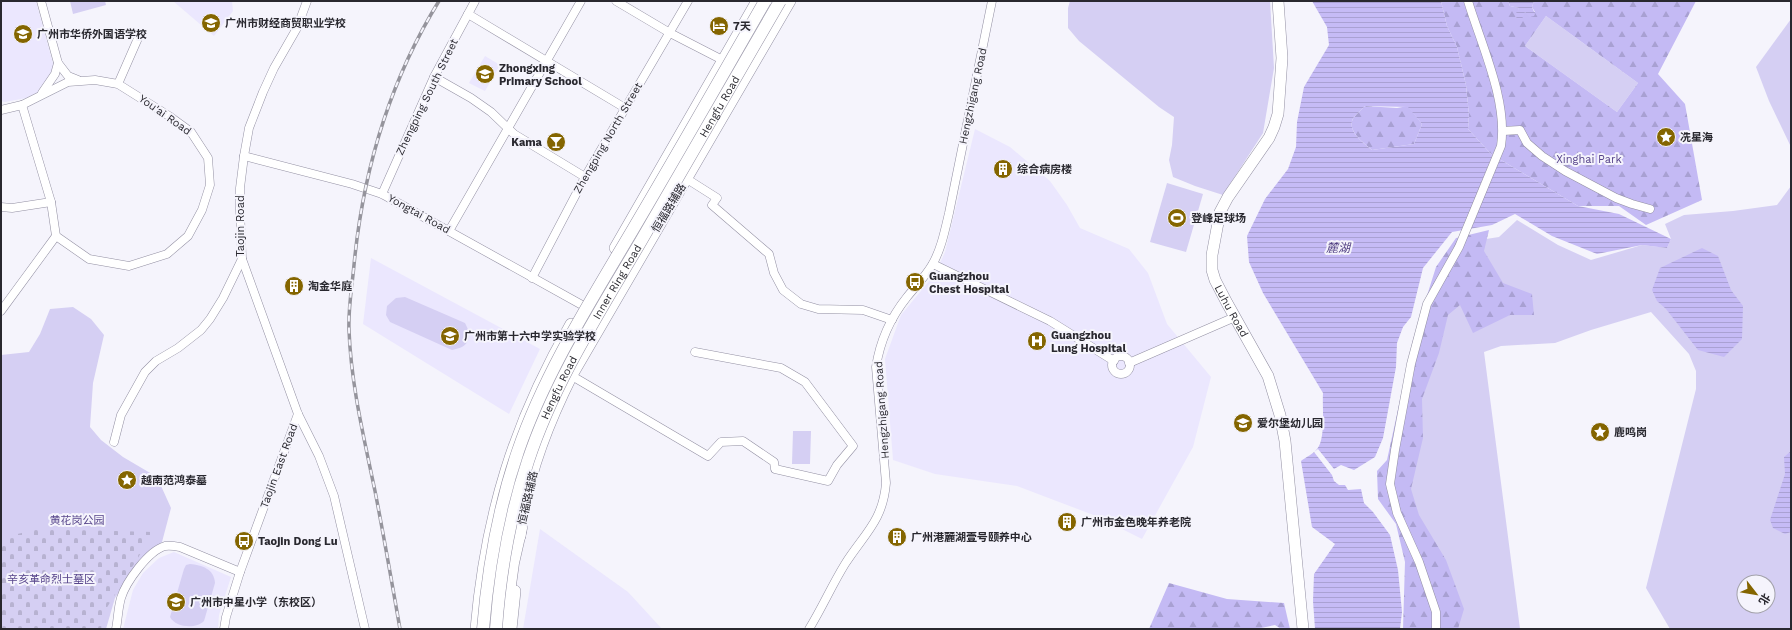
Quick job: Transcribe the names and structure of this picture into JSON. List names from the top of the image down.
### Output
{
  "streets": {
    "highway": ["Inner Ring Road"],
    "main road": ["Hengfu Road", "恒福路辅路", "Luhu Road"],
    "street": [
      "Hengzhigang Road",
      "Zhengping South Street",
      "You'ai Road",
      "Zhengping North Street",
      "Yongtai Road",
      "Taojin Road",
      "Taojin East Road"
    ]
  },
  "crossings": [
    ["Zhengping South Street", "Yongtai Road"],
    ["Hengfu Road", "恒福路辅路"],
    ["Hengfu Road", "Inner Ring Road"],
    ["Zhengping North Street", "Yongtai Road"],
    ["恒福路辅路", "Yongtai Road"],
    ["Yongtai Road", "Taojin Road"],
    ["Taojin Road", "Taojin East Road"]
  ],
  "water": ["麓湖"],
  "parks": ["Xinghai Park", "黄花岗公园", "辛亥革命烈士墓区"],
  "places": {
    "school or university": [
      "广州市财经商贸职业学校",
      "广州市华侨外国语学校",
      "Zhongxing Primary School",
      "广州市第十六中学实验学校",
      "爱尔堡幼儿园",
      "广州市中星小学（东校区）"
    ],
    "hotel": ["7天"],
    "place": ["冼星海", "鹿鸣岗", "越南范鸿泰墓"],
    "bar": ["Kama"],
    "building": [
      "综合病房楼",
      "淘金华庭",
      "广州市金色晚年养老院",
      "广州港麓湖壹号颐养中心"
    ],
    "sports": ["登峰足球场"],
    "bus stop": ["Guangzhou Chest Hospital", "Taojin Dong Lu"],
    "hospital": ["Guangzhou Lung Hospital"]
  },
  "north": "bottom right"
}
